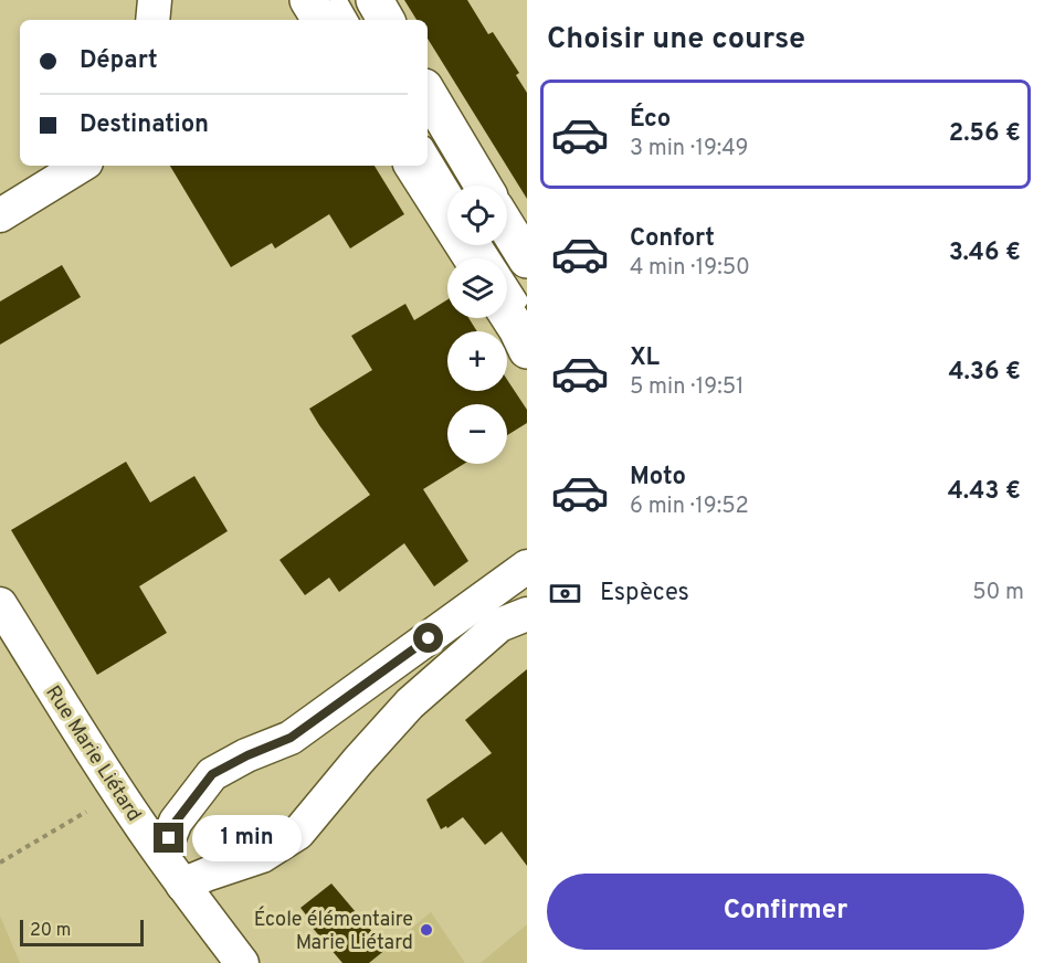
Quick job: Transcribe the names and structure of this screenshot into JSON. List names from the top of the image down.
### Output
{
  "streets": {
    "street": ["Rue Marie Liétard"]
  },
  "places": ["École élémentaire Marie Liétard"],
  "scale_bar": "20 m",
  "page": {
    "heading": "Choisir une course",
    "banner": ["Départ", "Destination"],
    "list": [
      {
        "name": "Éco",
        "note": "3 min · 19:49",
        "value": "2.56 €"
      },
      {
        "name": "Confort",
        "note": "4 min · 19:50",
        "value": "3.46 €"
      },
      {
        "name": "XL",
        "note": "5 min · 19:51",
        "value": "4.36 €"
      },
      {
        "name": "Moto",
        "note": "6 min · 19:52",
        "value": "4.43 €"
      }
    ],
    "map_buttons": ["+", "−"],
    "pay": ["Espèces", "50 m"],
    "bubble": "1 min",
    "buttons": "Confirmer",
    "scale": "20 m"
  }
}
